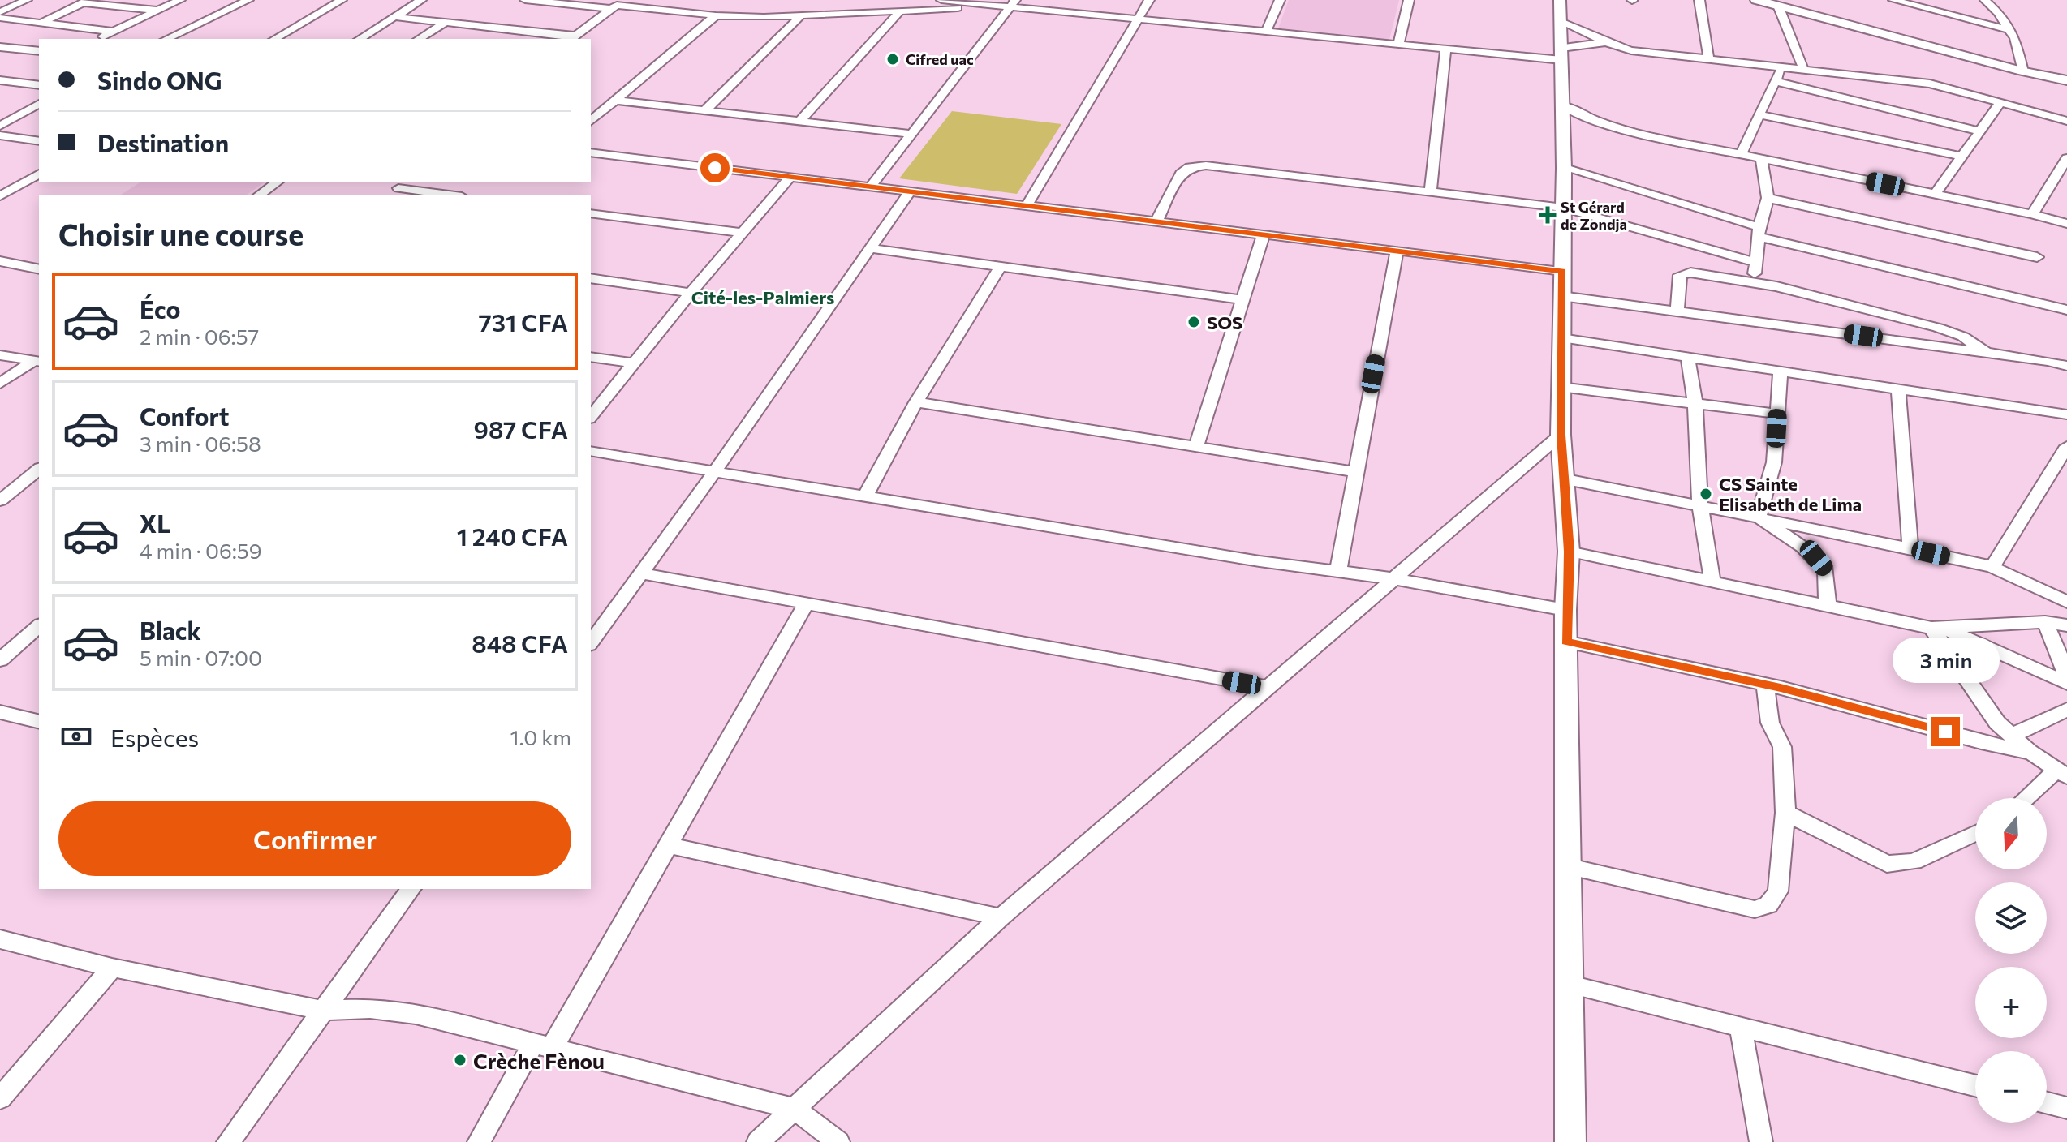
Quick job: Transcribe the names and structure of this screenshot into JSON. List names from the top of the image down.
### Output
{
  "districts": ["Cité-les-Palmiers"],
  "places": {
    "other": [
      "Cifred uac",
      "SOS",
      "CS Sainte Elisabeth de Lima",
      "Crèche Fènou"
    ],
    "health": ["St Gérard de Zondja"]
  },
  "north": "bottom",
  "page": {
    "banner": ["Sindo ONG", "Destination"],
    "heading": "Choisir une course",
    "list": [
      {
        "name": "Éco",
        "note": "2 min · 06:57",
        "value": "731 CFA"
      },
      {
        "name": "Confort",
        "note": "3 min · 06:58",
        "value": "987 CFA"
      },
      {
        "name": "XL",
        "note": "4 min · 06:59",
        "value": "1 240 CFA"
      },
      {
        "name": "Black",
        "note": "5 min · 07:00",
        "value": "848 CFA"
      }
    ],
    "bubble": "3 min",
    "pay": ["Espèces", "1.0 km"],
    "buttons": "Confirmer",
    "map_buttons": ["+", "−"]
  }
}
